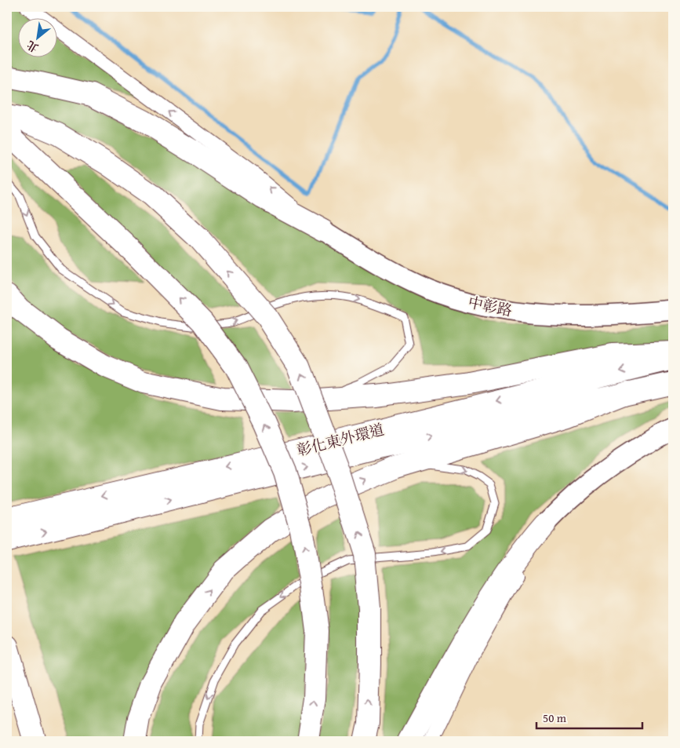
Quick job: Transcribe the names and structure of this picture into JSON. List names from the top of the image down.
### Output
{
  "streets": {
    "main road": ["彰化東外環道"],
    "street": ["中彰路"]
  },
  "scale_bar": "50 m",
  "north": "bottom left"
}
